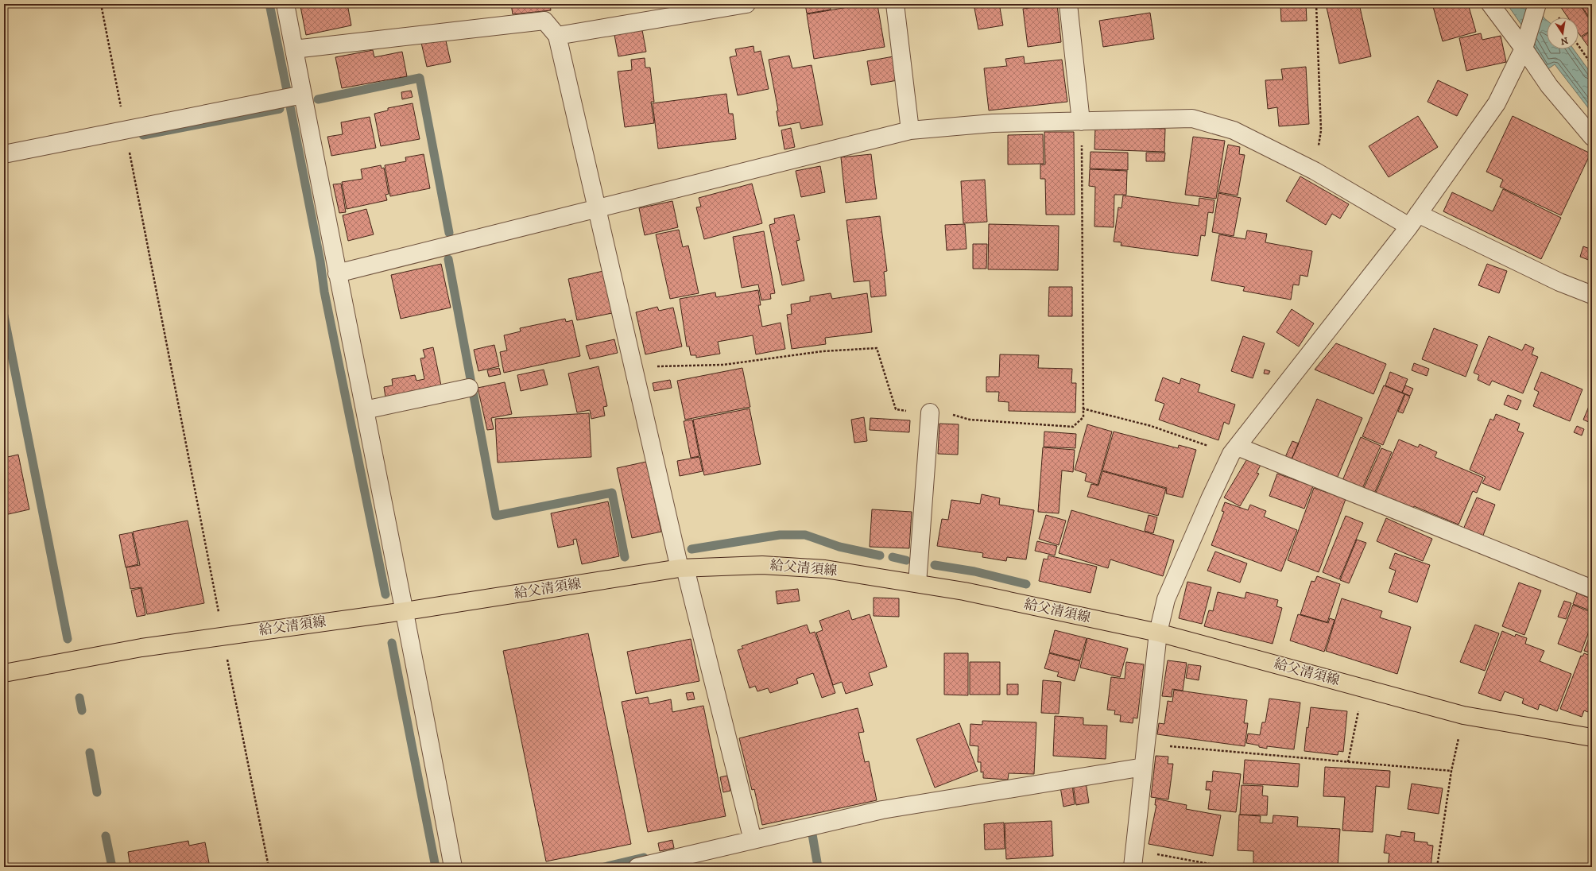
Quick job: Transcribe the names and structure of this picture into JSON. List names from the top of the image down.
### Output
{
  "streets": {
    "main road": ["給父清須線"]
  },
  "north": "bottom"
}
